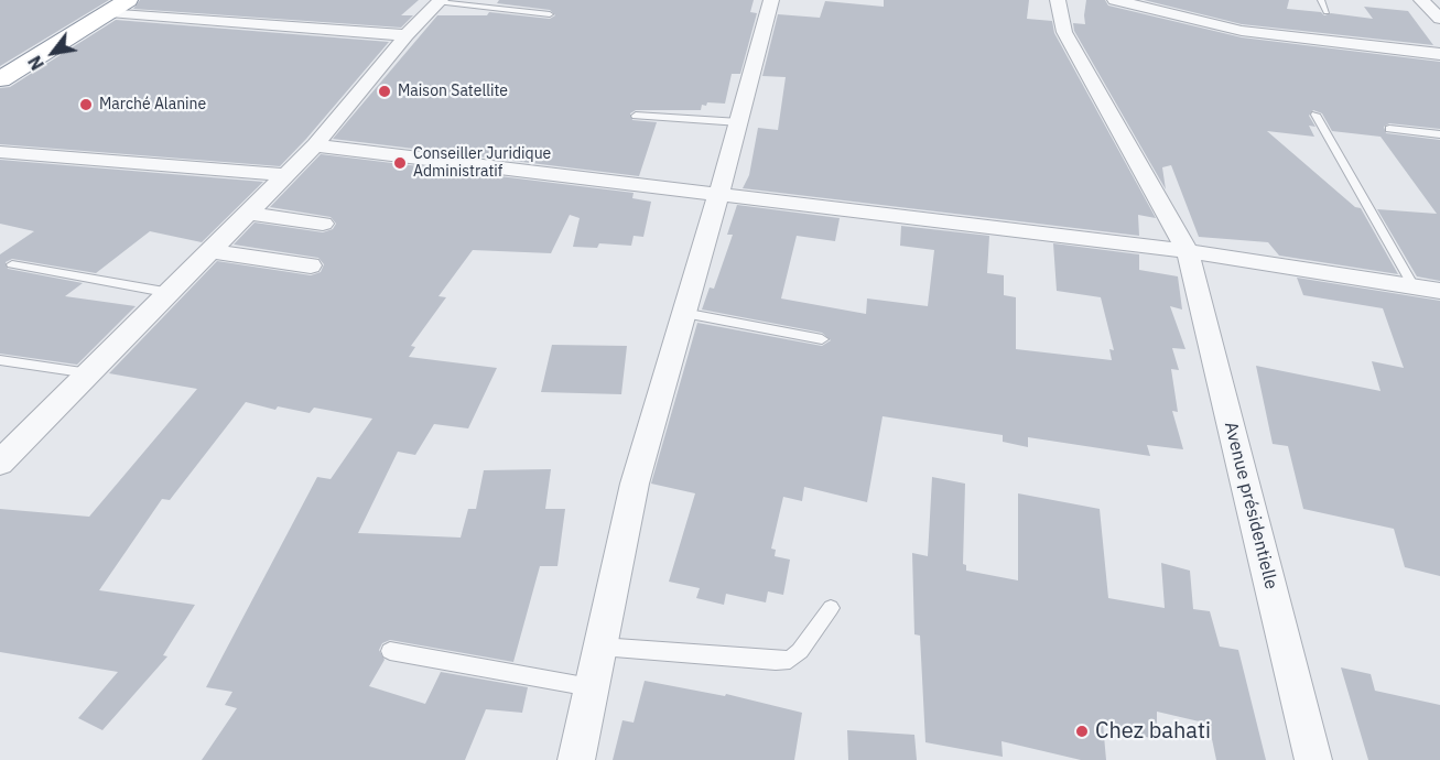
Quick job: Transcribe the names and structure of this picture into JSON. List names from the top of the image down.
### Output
{
  "streets": {
    "street": ["Avenue présidentielle"]
  },
  "places": [
    "Maison Satellite",
    "Marché Alanine",
    "Conseiller Juridique Administratif",
    "Chez bahati"
  ],
  "north": "bottom left"
}
